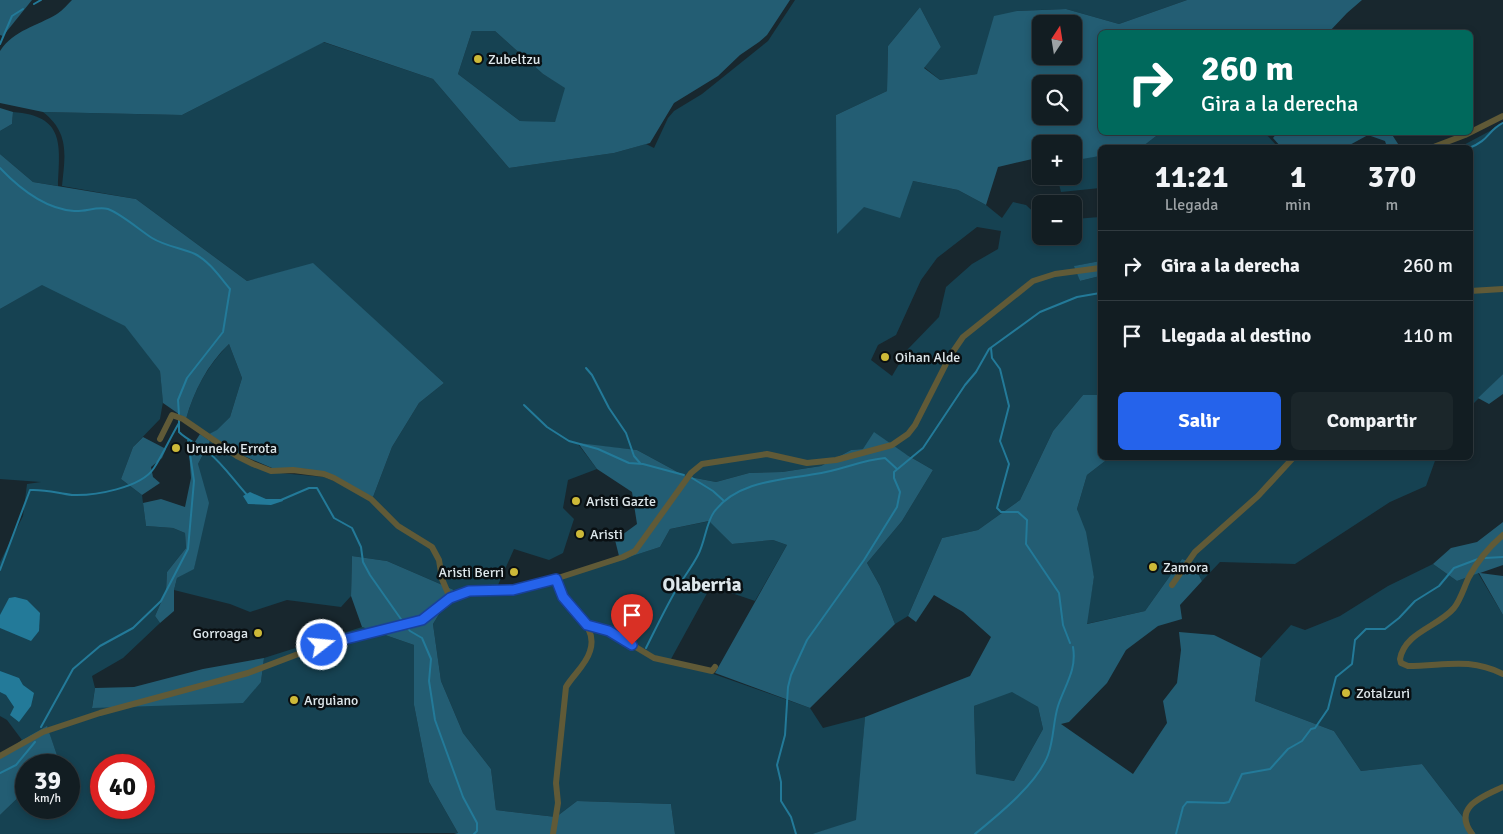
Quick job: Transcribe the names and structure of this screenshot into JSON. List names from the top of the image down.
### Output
{
  "districts": ["Olaberria"],
  "places": [
    "Zubeltzu",
    "Oihan Alde",
    "Uruneko Errota",
    "Aristi Gazte",
    "Aristi",
    "Zamora",
    "Aristi Berri",
    "Gorroaga",
    "Zotalzuri",
    "Arguiano"
  ],
  "north": "top",
  "page": {
    "map_buttons": ["+", "−"],
    "turn": ["260 m", "Gira a la derecha"],
    "eta": [
      "11:21",
      "Llegada",
      "1",
      "min",
      "370",
      "m"
    ],
    "list": [
      {
        "name": "Gira a la derecha",
        "value": "260 m"
      },
      {
        "name": "Llegada al destino",
        "value": "110 m"
      }
    ],
    "buttons": ["Salir", "Compartir"],
    "speed": "39 km/h",
    "limit": "40"
  }
}
